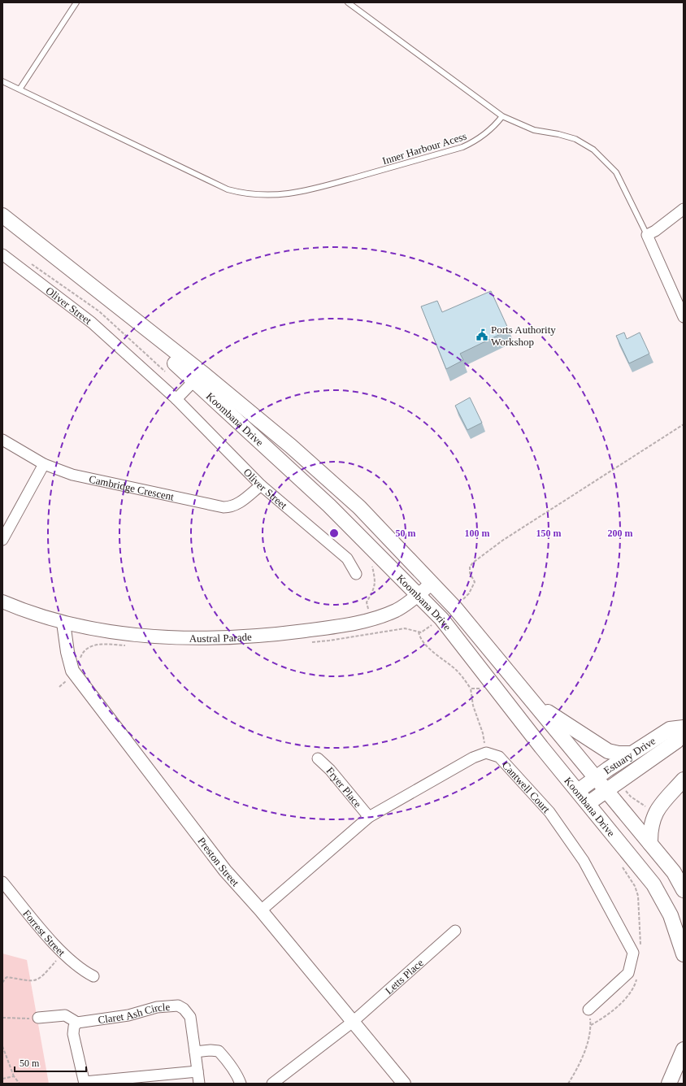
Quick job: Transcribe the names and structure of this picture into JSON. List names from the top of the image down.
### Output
{
  "streets": {
    "main road": ["Koombana Drive", "Estuary Drive"],
    "street": [
      "Oliver Street",
      "Cambridge Crescent",
      "Austral Parade",
      "Fryer Place",
      "Cantwell Court",
      "Preston Street",
      "Forrest Street",
      "Letts Place",
      "Claret Ash Circle"
    ],
    "lane": ["Inner Harbour Acess"]
  },
  "crossings": [
    ["Oliver Street", "Cambridge Crescent"],
    ["Koombana Drive", "Austral Parade"],
    ["Koombana Drive", "Estuary Drive"],
    ["Austral Parade", "Preston Street"],
    ["Preston Street", "Letts Place"]
  ],
  "places": {
    "public building": ["Ports Authority Workshop"]
  },
  "scale_bar": "50 m",
  "rings": [
    "50 m",
    "100 m",
    "150 m",
    "200 m"
  ]
}
